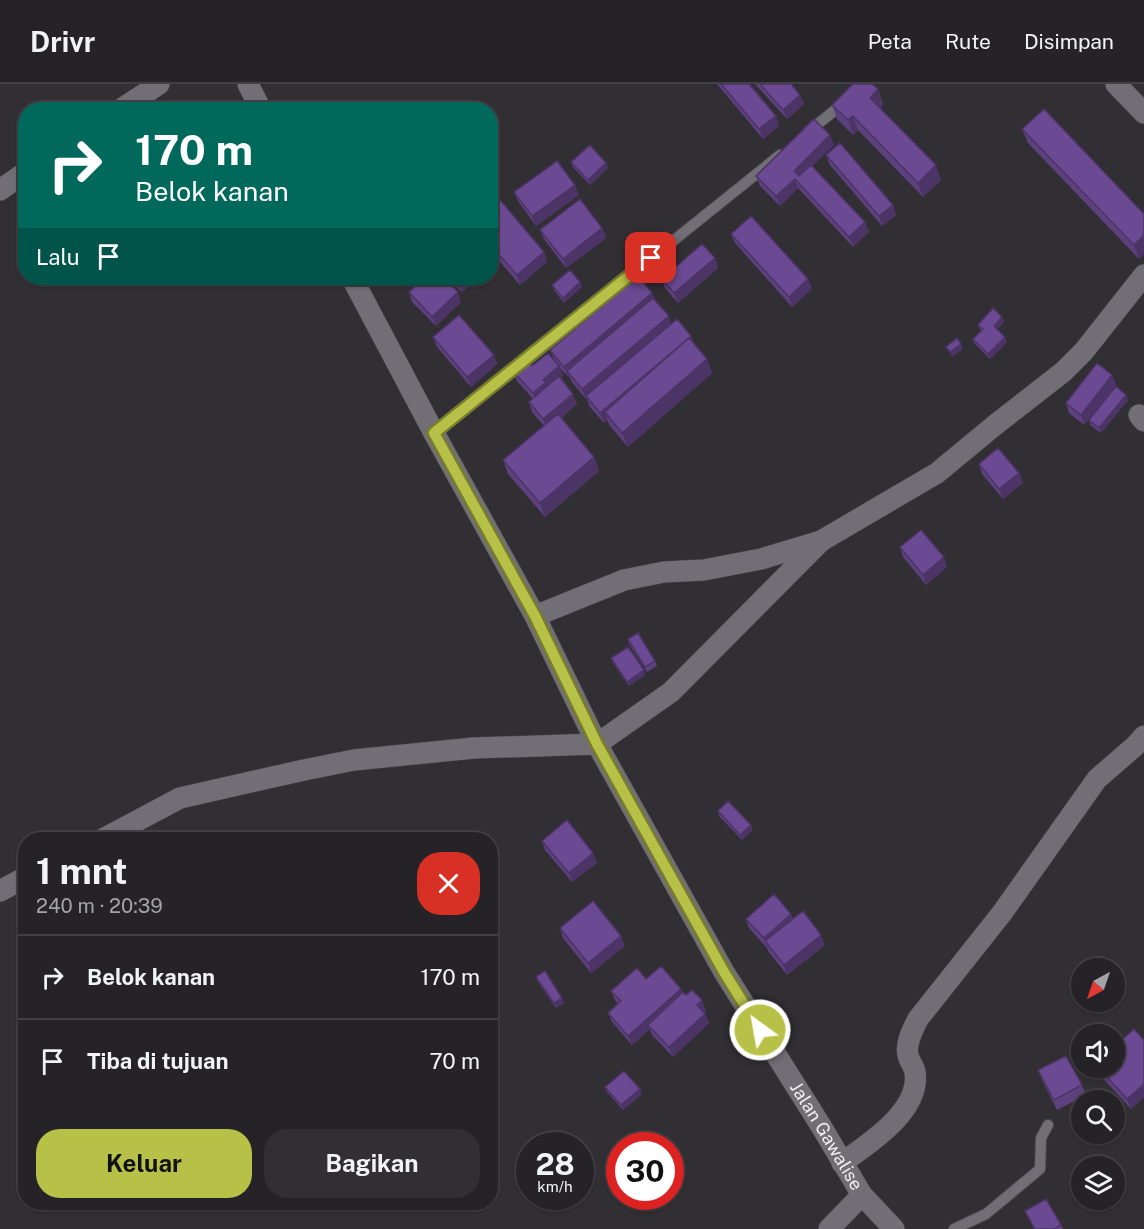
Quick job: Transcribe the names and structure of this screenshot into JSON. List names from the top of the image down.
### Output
{
  "streets": {
    "street": ["Jalan Gawalise"]
  },
  "north": "bottom left",
  "page": {
    "header": "Drivr",
    "nav": ["Peta", "Rute", "Disimpan"],
    "turn": ["170 m", "Belok kanan"],
    "then": "Lalu",
    "heading": ["1 mnt", "240 m · 20:39"],
    "list": [
      {
        "name": "Belok kanan",
        "value": "170 m"
      },
      {
        "name": "Tiba di tujuan",
        "value": "70 m"
      }
    ],
    "buttons": ["Keluar", "Bagikan"],
    "speed": "28 km/h",
    "limit": "30"
  }
}
